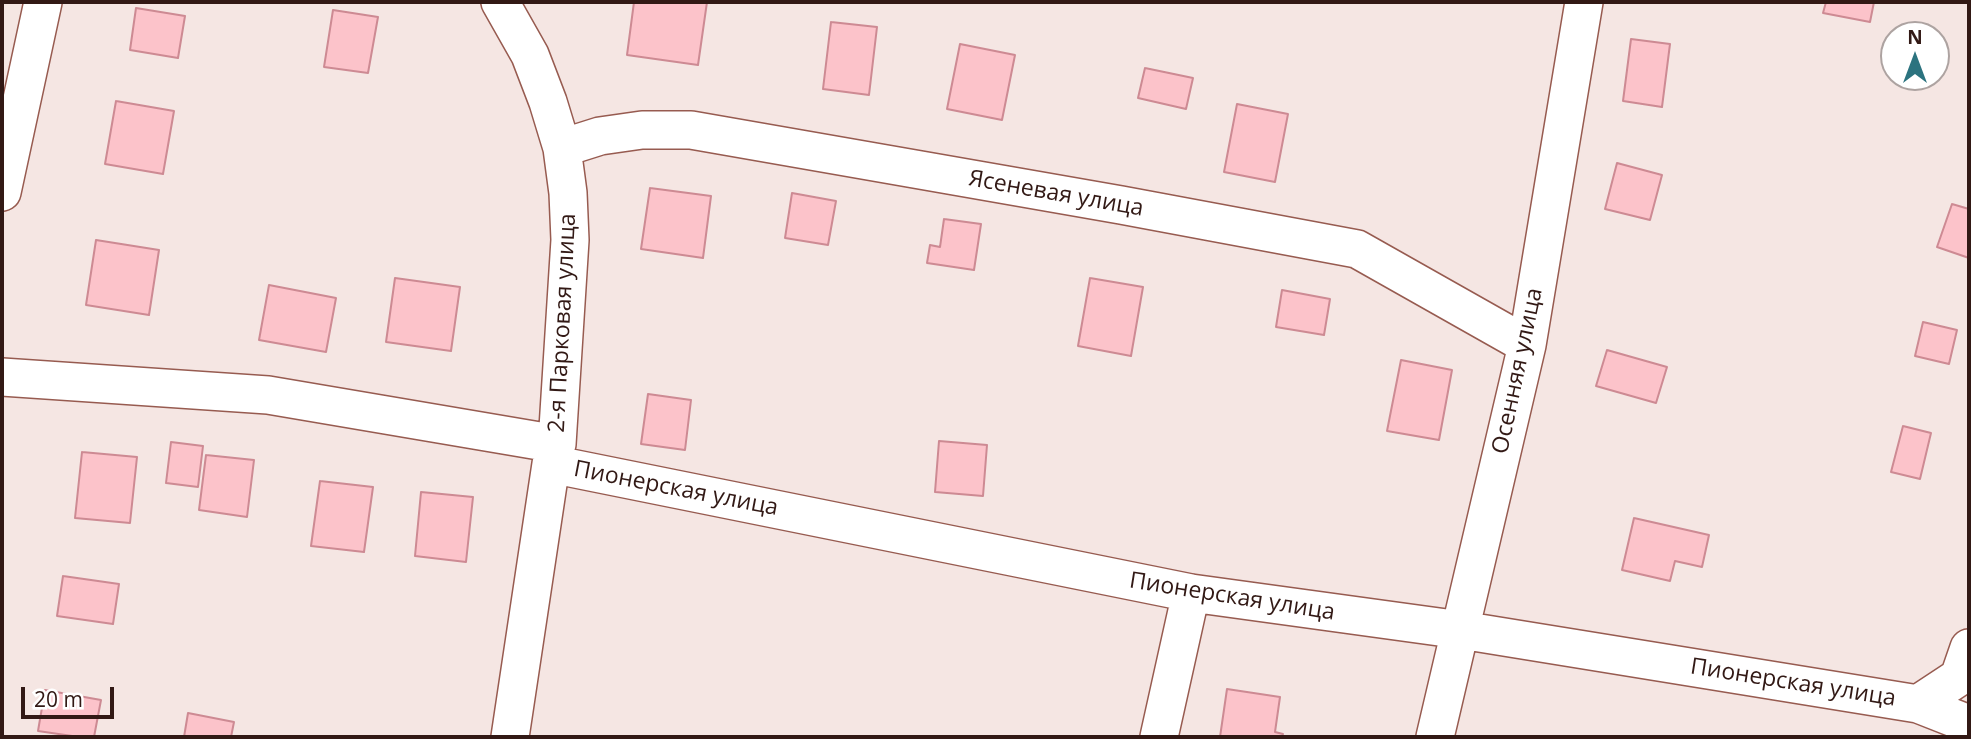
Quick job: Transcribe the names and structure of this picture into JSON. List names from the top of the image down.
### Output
{
  "streets": {
    "street": [
      "Ясеневая улица",
      "2-я Парковая улица",
      "Осенняя улица",
      "Пионерская улица"
    ]
  },
  "crossings": [
    ["Ясеневая улица", "2-я Парковая улица"],
    ["Ясеневая улица", "Осенняя улица"],
    ["2-я Парковая улица", "Пионерская улица"],
    ["Осенняя улица", "Пионерская улица"]
  ],
  "scale_bar": "20 m",
  "north": "top"
}
